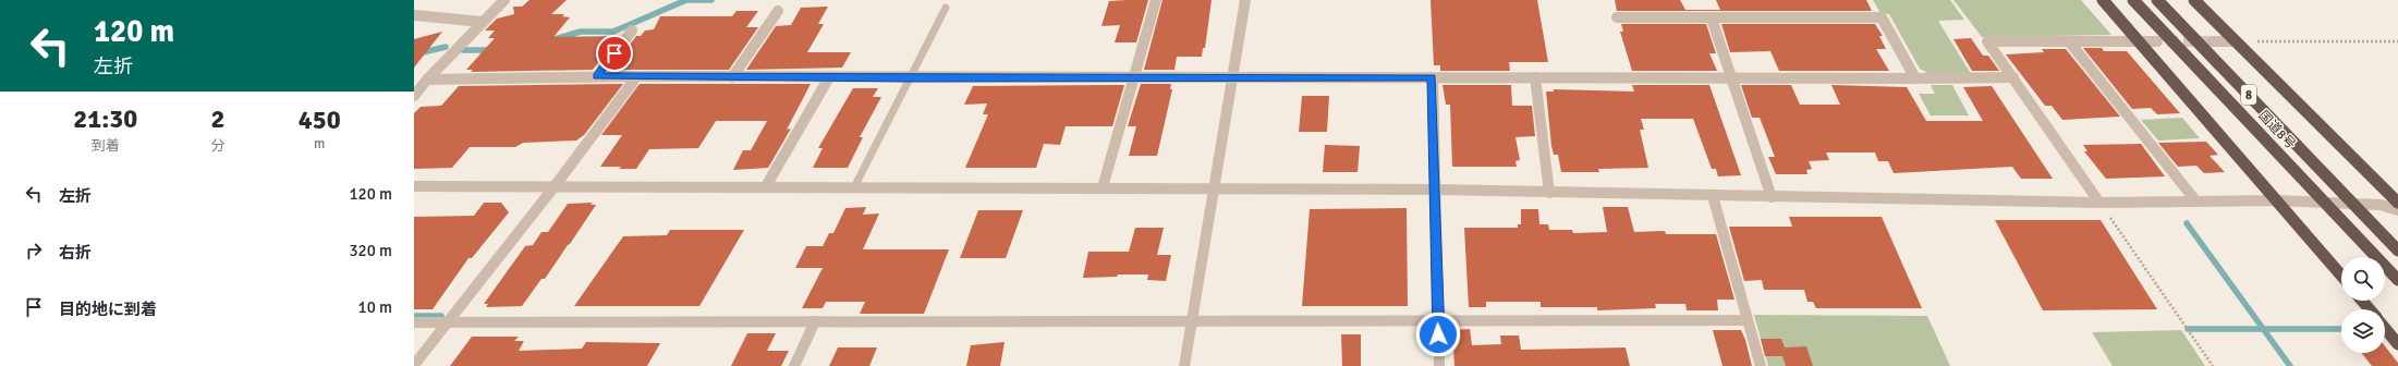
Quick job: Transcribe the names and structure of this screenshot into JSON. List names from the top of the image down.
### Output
{
  "streets": {
    "highway": ["8", "国道8号"]
  },
  "page": {
    "turn": ["120 m", "左折"],
    "eta": [
      "21:30",
      "到着",
      "2",
      "分",
      "450",
      "m"
    ],
    "list": [
      {
        "name": "左折",
        "value": "120 m"
      },
      {
        "name": "右折",
        "value": "320 m"
      },
      {
        "name": "目的地に到着",
        "value": "10 m"
      }
    ]
  }
}
